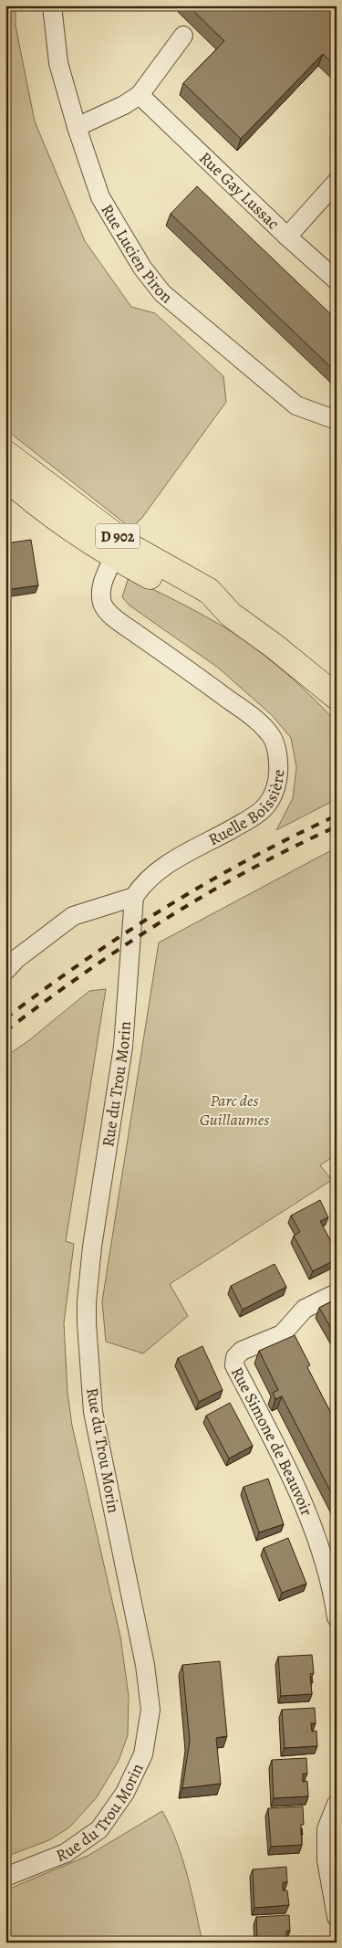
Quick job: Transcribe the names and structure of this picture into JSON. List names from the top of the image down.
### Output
{
  "streets": {
    "main road": ["D 902"],
    "street": [
      "Rue Gay Lussac",
      "Rue Lucien Piron",
      "Ruelle Boissière",
      "Rue du Trou Morin",
      "Rue Simone de Beauvoir"
    ]
  },
  "crossings": [
    ["D 902", "Ruelle Boissière"],
    ["Ruelle Boissière", "Rue du Trou Morin"]
  ],
  "parks": ["Parc des Guillaumes"]
}
